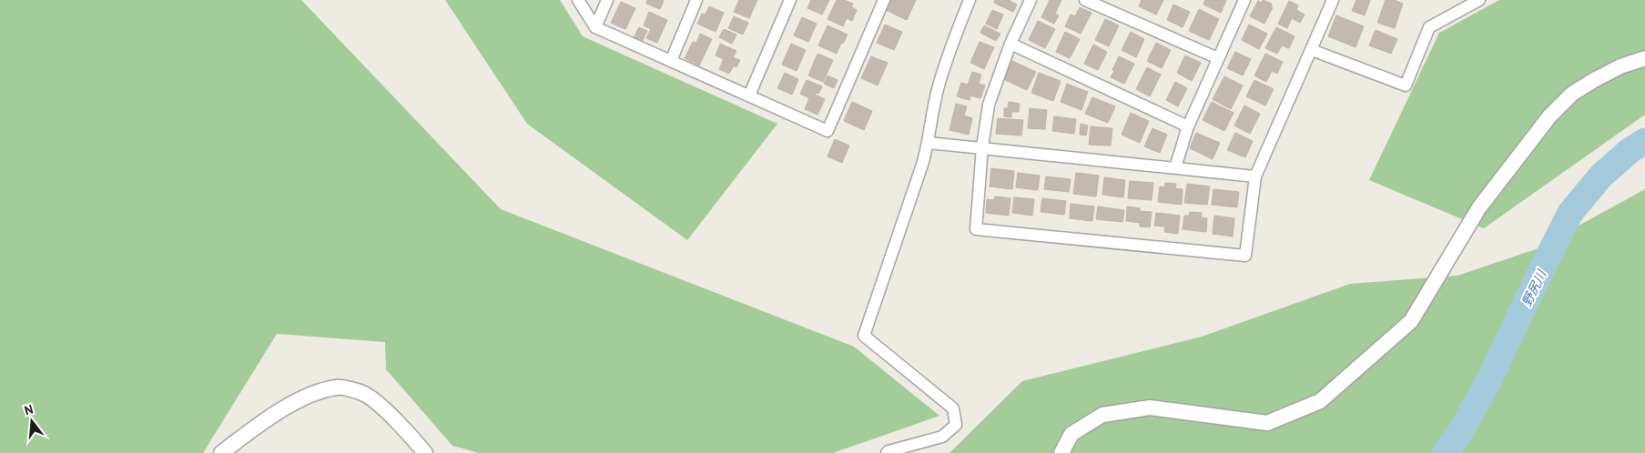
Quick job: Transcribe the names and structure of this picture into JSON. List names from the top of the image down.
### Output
{
  "water": ["野尻川"],
  "north": "top"
}
